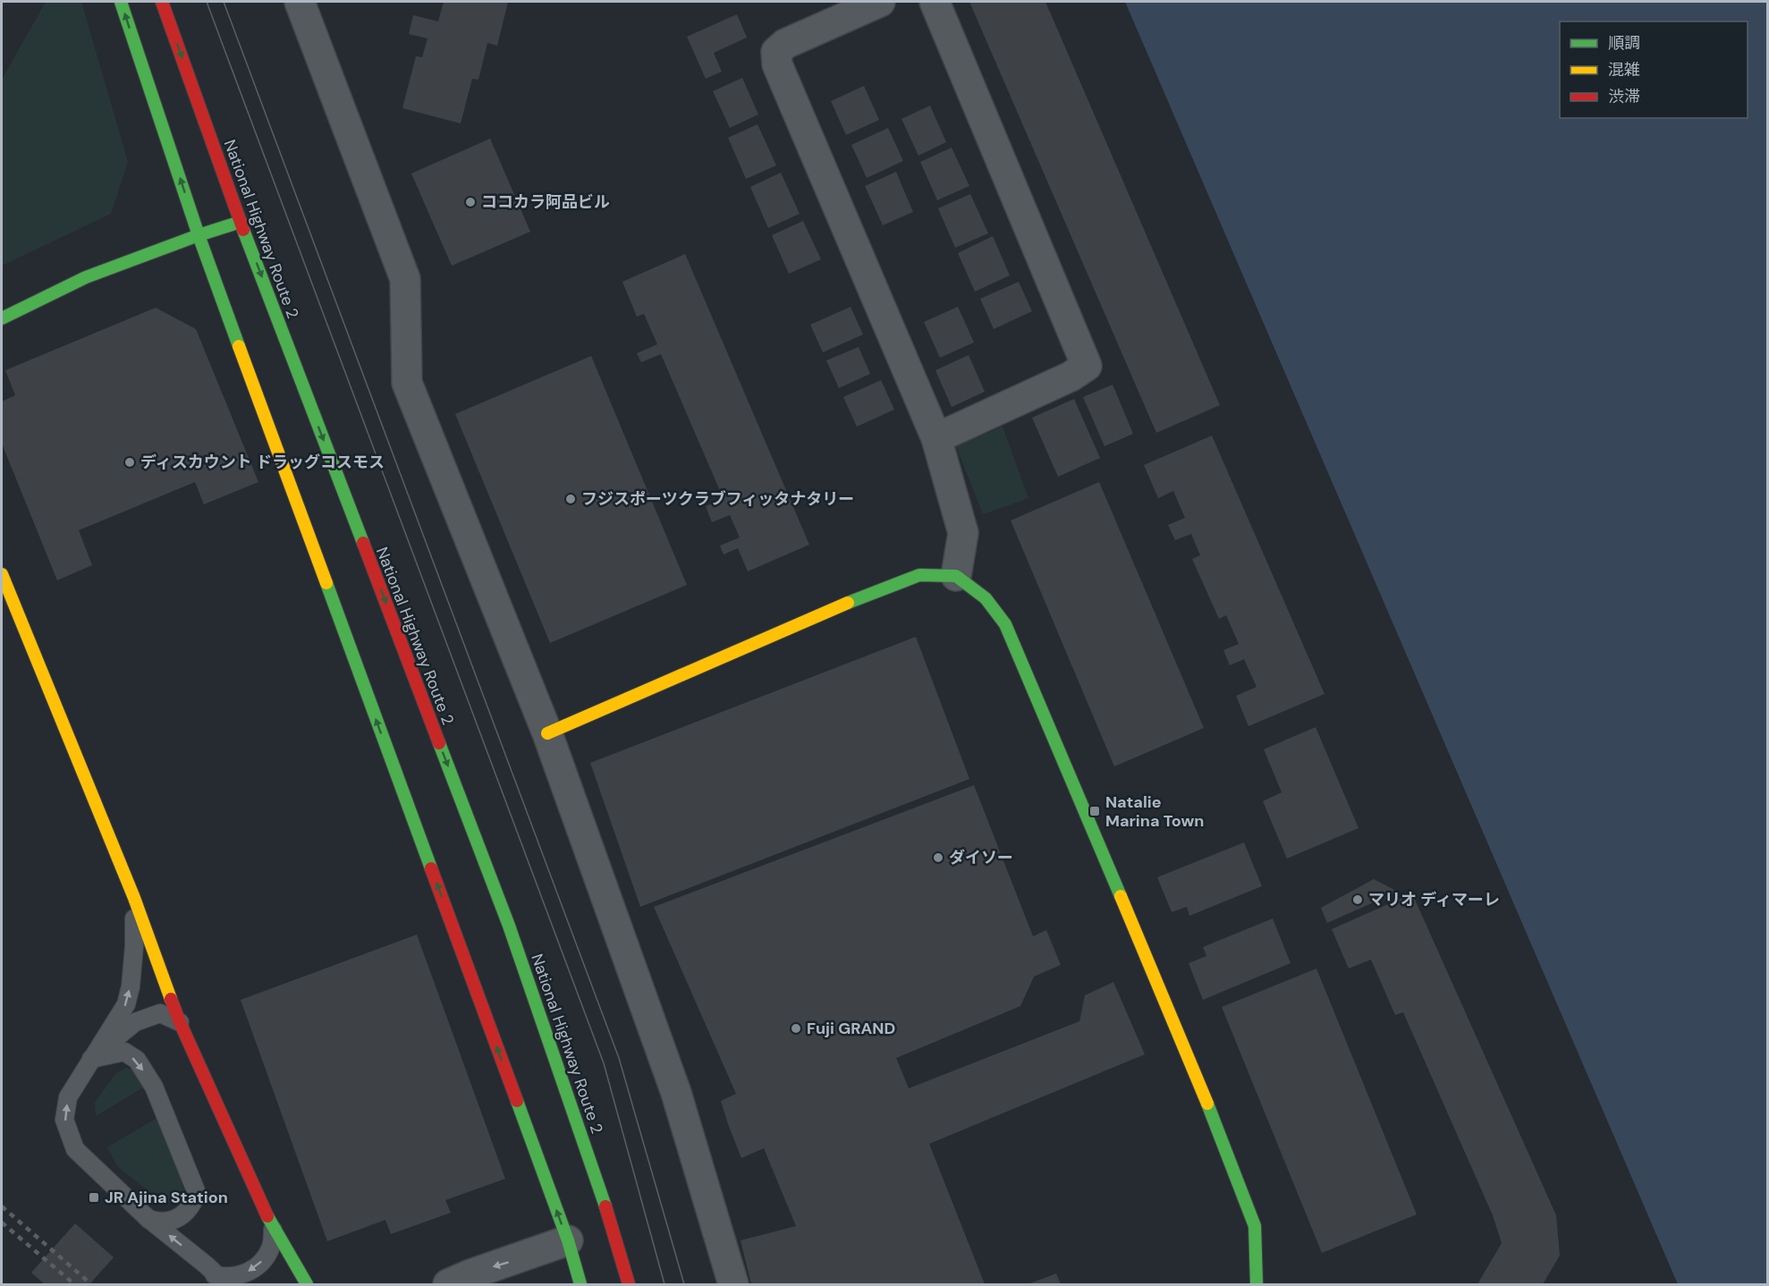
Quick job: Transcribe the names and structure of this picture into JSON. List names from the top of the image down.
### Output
{
  "streets": {
    "main road": ["National Highway Route 2"]
  },
  "places": {
    "other": [
      "ココカラ阿品ビル",
      "ディスカウント ドラッグコスモス",
      "フジスポーツクラブフィッタナタリー",
      "ダイソー",
      "マリオ ディマーレ",
      "Fuji GRAND"
    ],
    "transit": ["Natalie Marina Town", "JR Ajina Station"]
  },
  "legend": ["順調", "混雑", "渋滞"]
}
